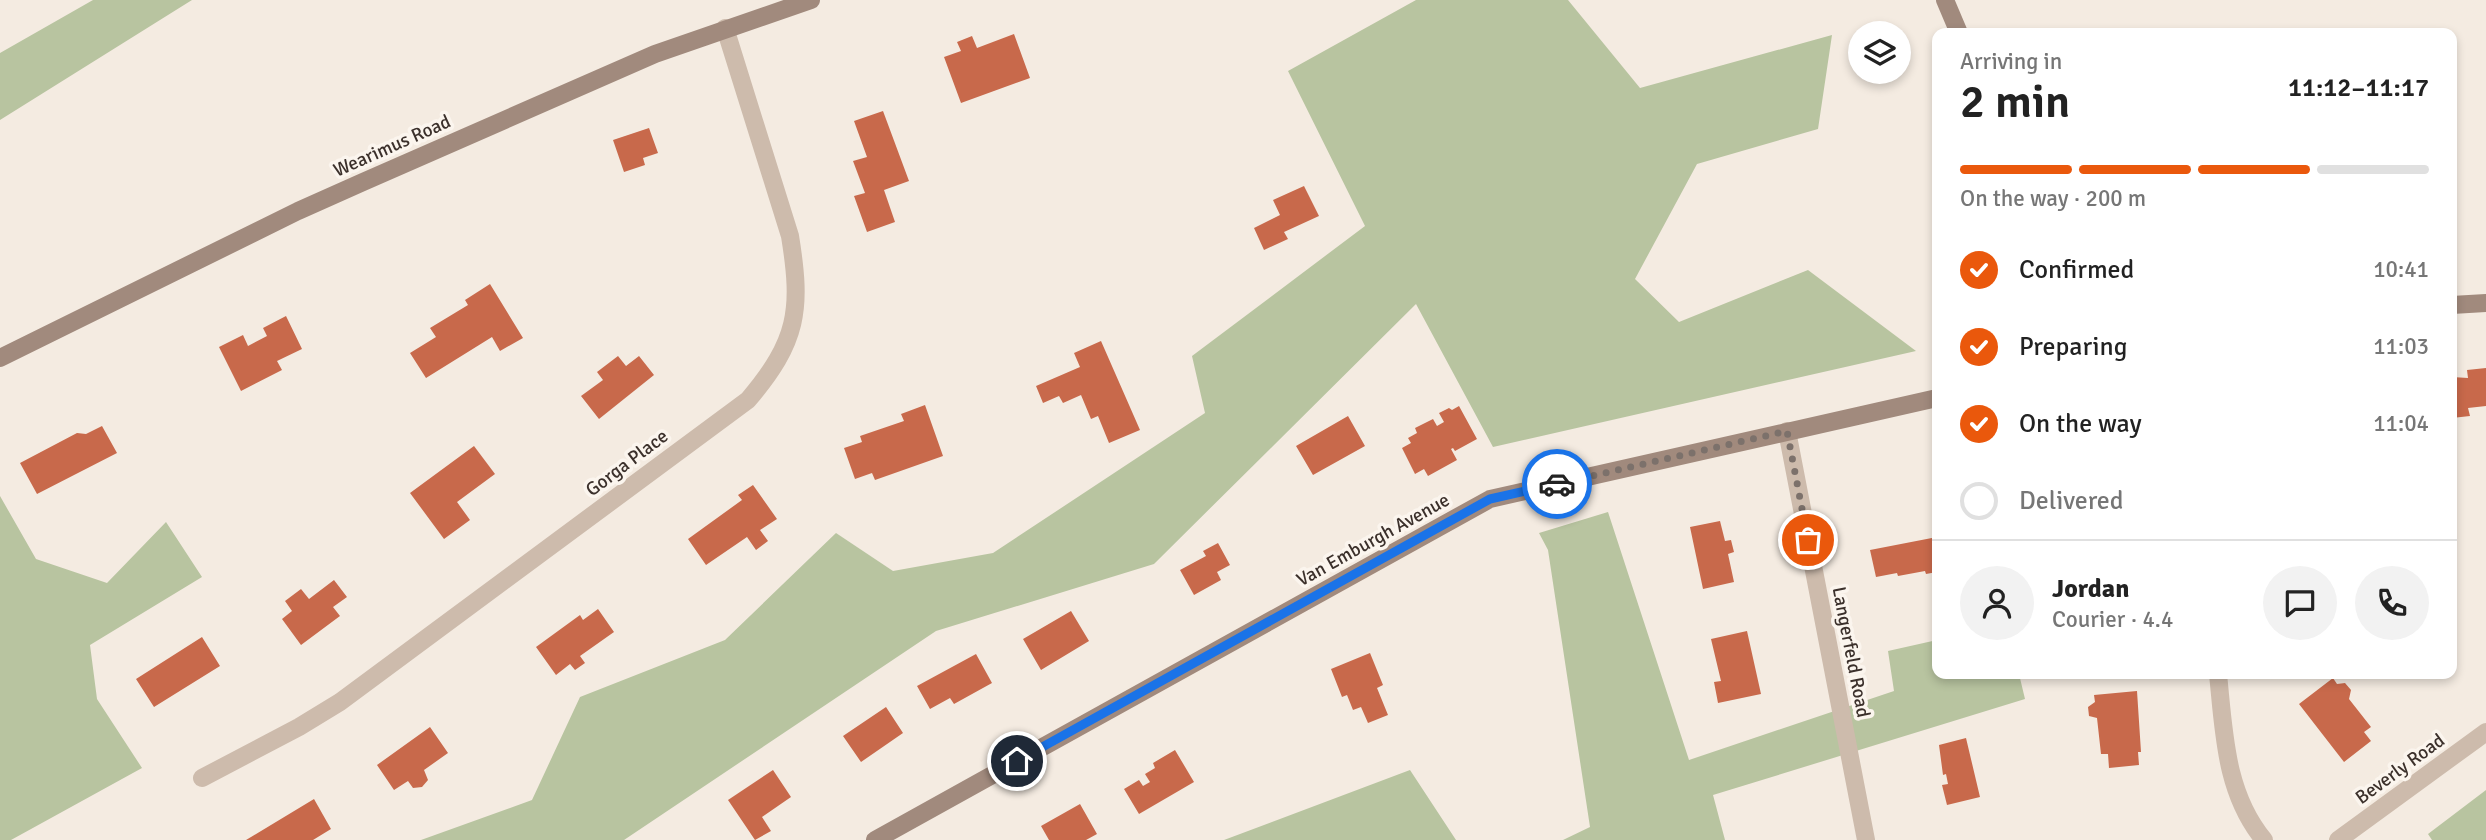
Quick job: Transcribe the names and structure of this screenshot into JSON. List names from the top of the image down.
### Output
{
  "streets": {
    "main road": ["Wearimus Road", "Van Emburgh Avenue"],
    "street": ["Gorga Place", "Langerfeld Road", "Beverly Road"]
  },
  "crossings": [
    ["Wearimus Road", "Gorga Place"],
    ["Van Emburgh Avenue", "Langerfeld Road"]
  ],
  "page": {
    "heading": ["2 min", "Arriving in", "11:12–11:17"],
    "panel": ["Jordan", "Courier · 4.4"],
    "bar": "On the way · 200 m",
    "list": [
      ["Confirmed", "10:41"],
      ["Preparing", "11:03"],
      ["On the way", "11:04"],
      "Delivered"
    ]
  }
}
